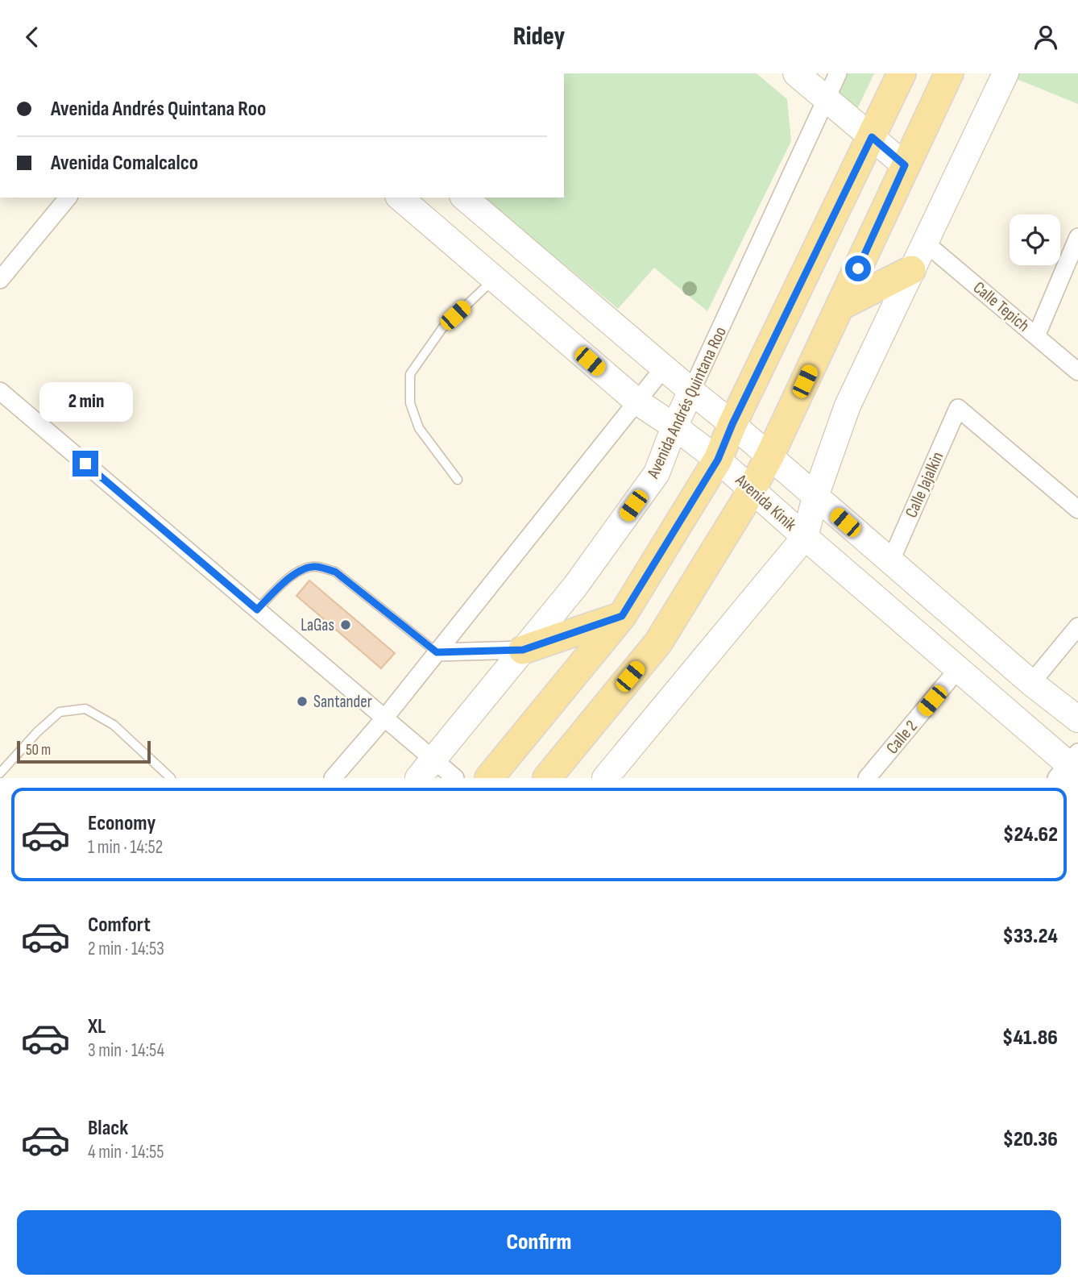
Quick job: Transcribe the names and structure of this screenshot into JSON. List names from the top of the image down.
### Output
{
  "streets": {
    "main road": ["Avenida Andrés Quintana Roo", "Avenida Kinik"],
    "street": ["Calle Tepich", "Calle Jajalkin", "Calle 2"]
  },
  "crossings": [
    ["Avenida Andrés Quintana Roo", "Avenida Kinik"],
    ["Avenida Kinik", "Calle 2"]
  ],
  "places": ["LaGas", "Santander"],
  "scale_bar": "50 m",
  "page": {
    "header": "Ridey",
    "banner": ["Avenida Andrés Quintana Roo", "Avenida Comalcalco"],
    "bubble": "2 min",
    "scale": "50 m",
    "list": [
      {
        "name": "Economy",
        "note": "1 min · 14:52",
        "value": "$24.62"
      },
      {
        "name": "Comfort",
        "note": "2 min · 14:53",
        "value": "$33.24"
      },
      {
        "name": "XL",
        "note": "3 min · 14:54",
        "value": "$41.86"
      },
      {
        "name": "Black",
        "note": "4 min · 14:55",
        "value": "$20.36"
      }
    ],
    "buttons": "Confirm"
  }
}
